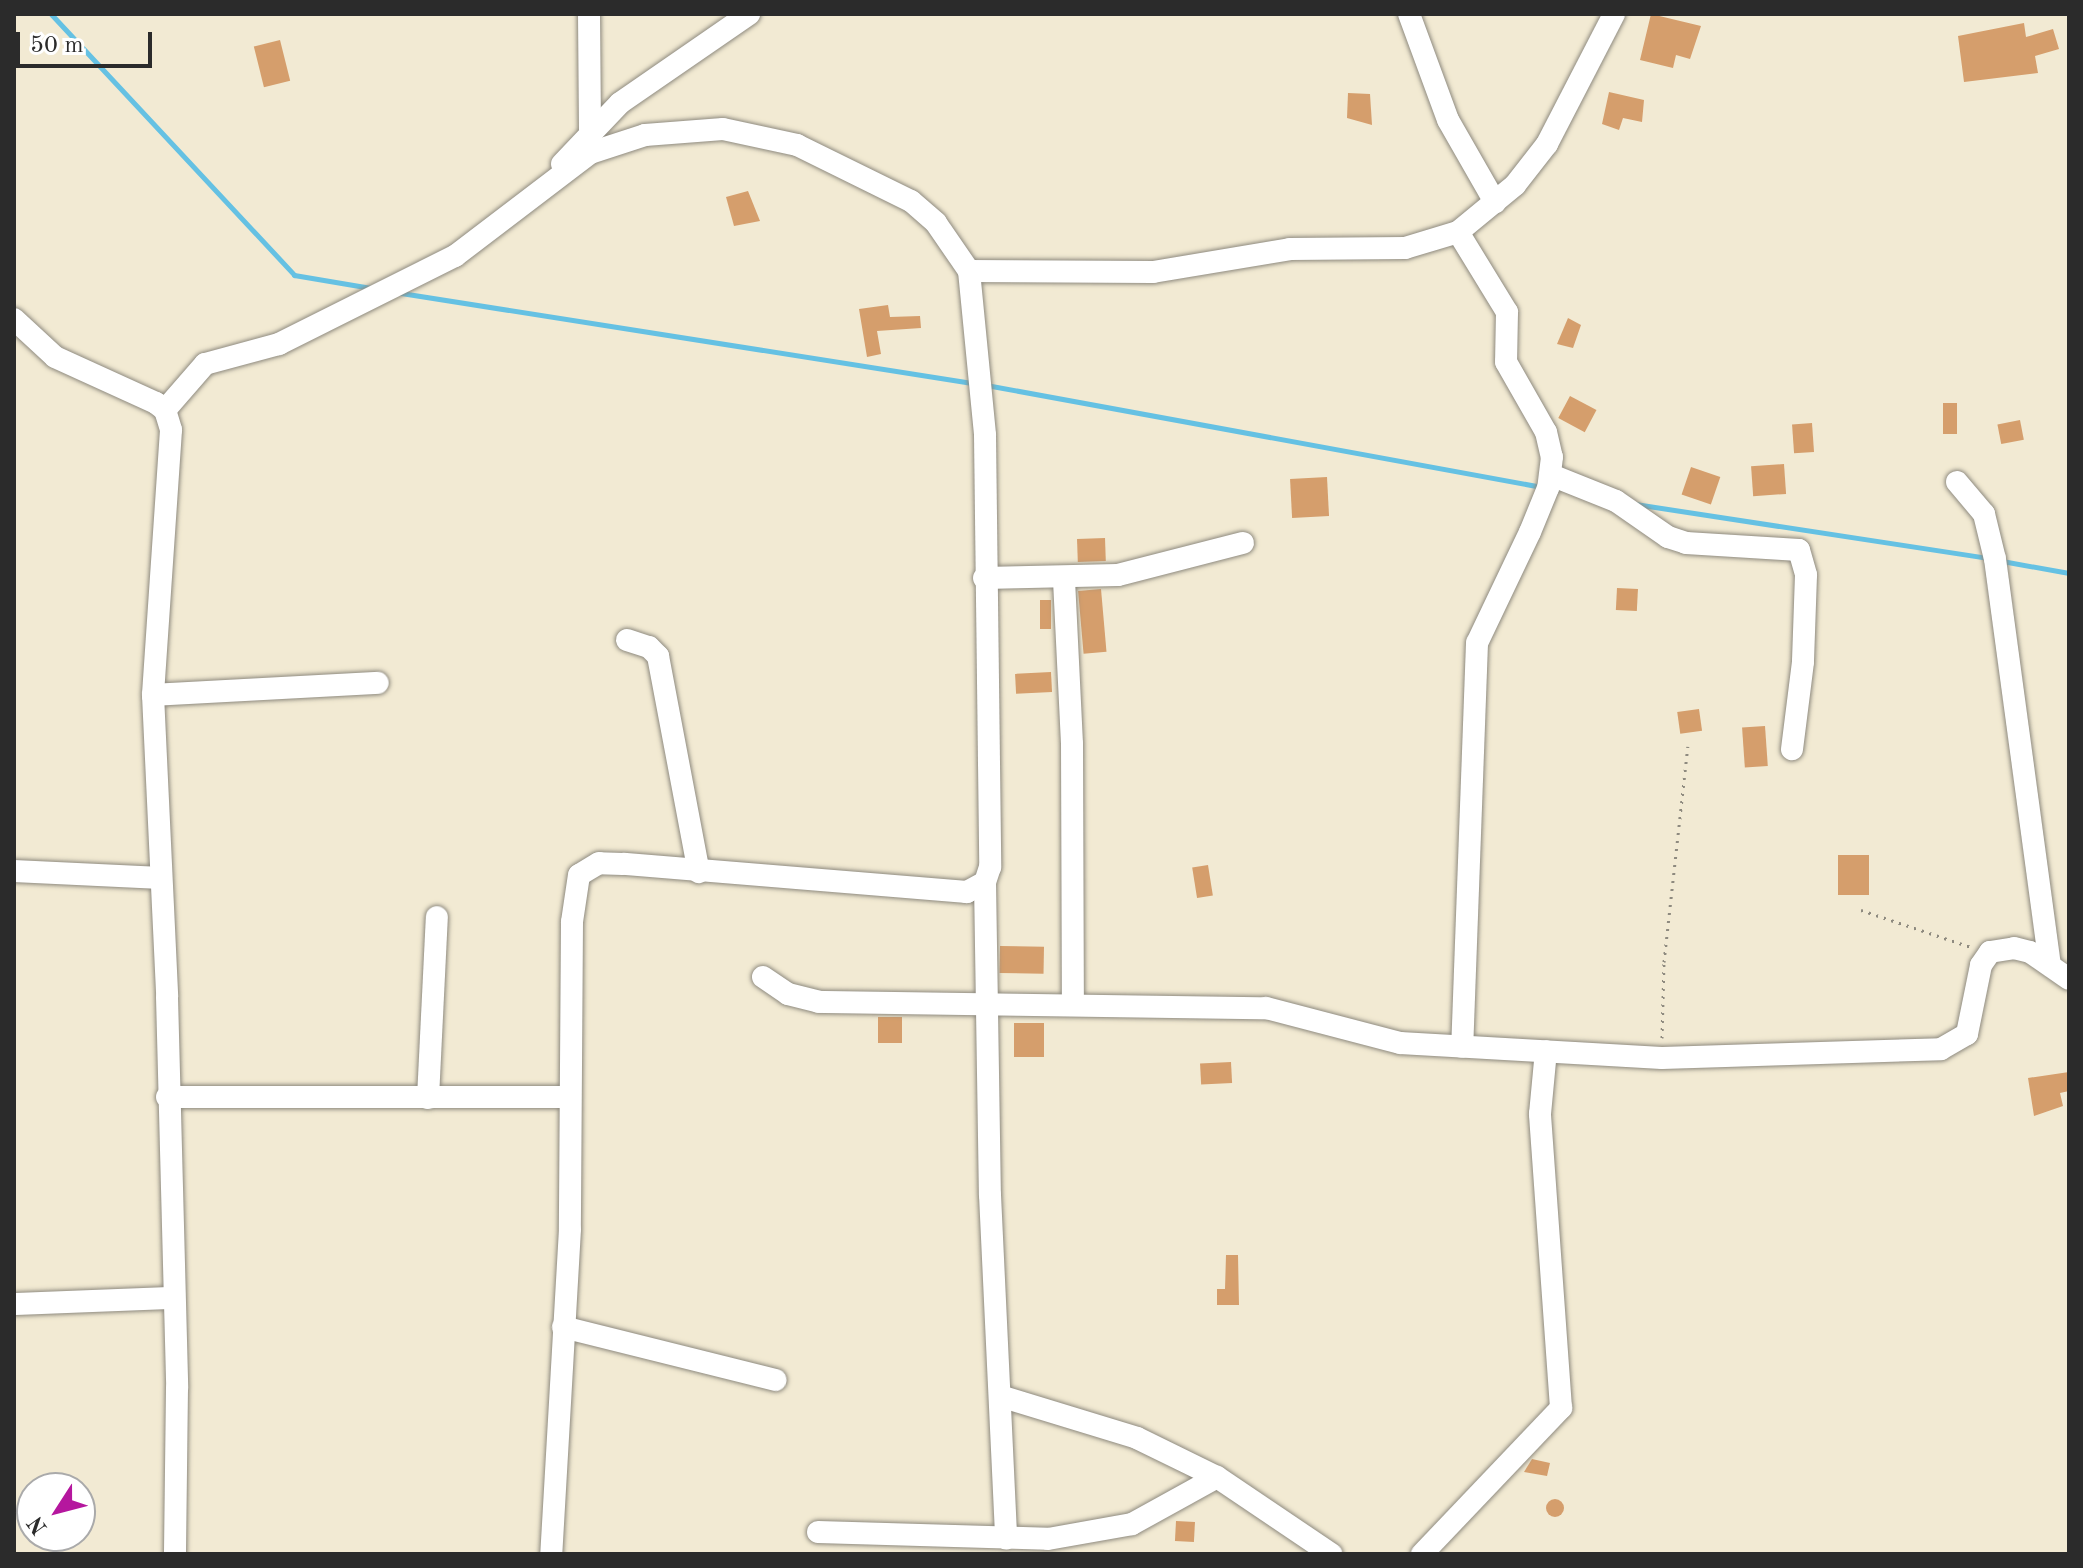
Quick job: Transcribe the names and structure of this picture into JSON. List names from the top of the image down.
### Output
{
  "scale_bar": "50 m",
  "north": "bottom left"
}
